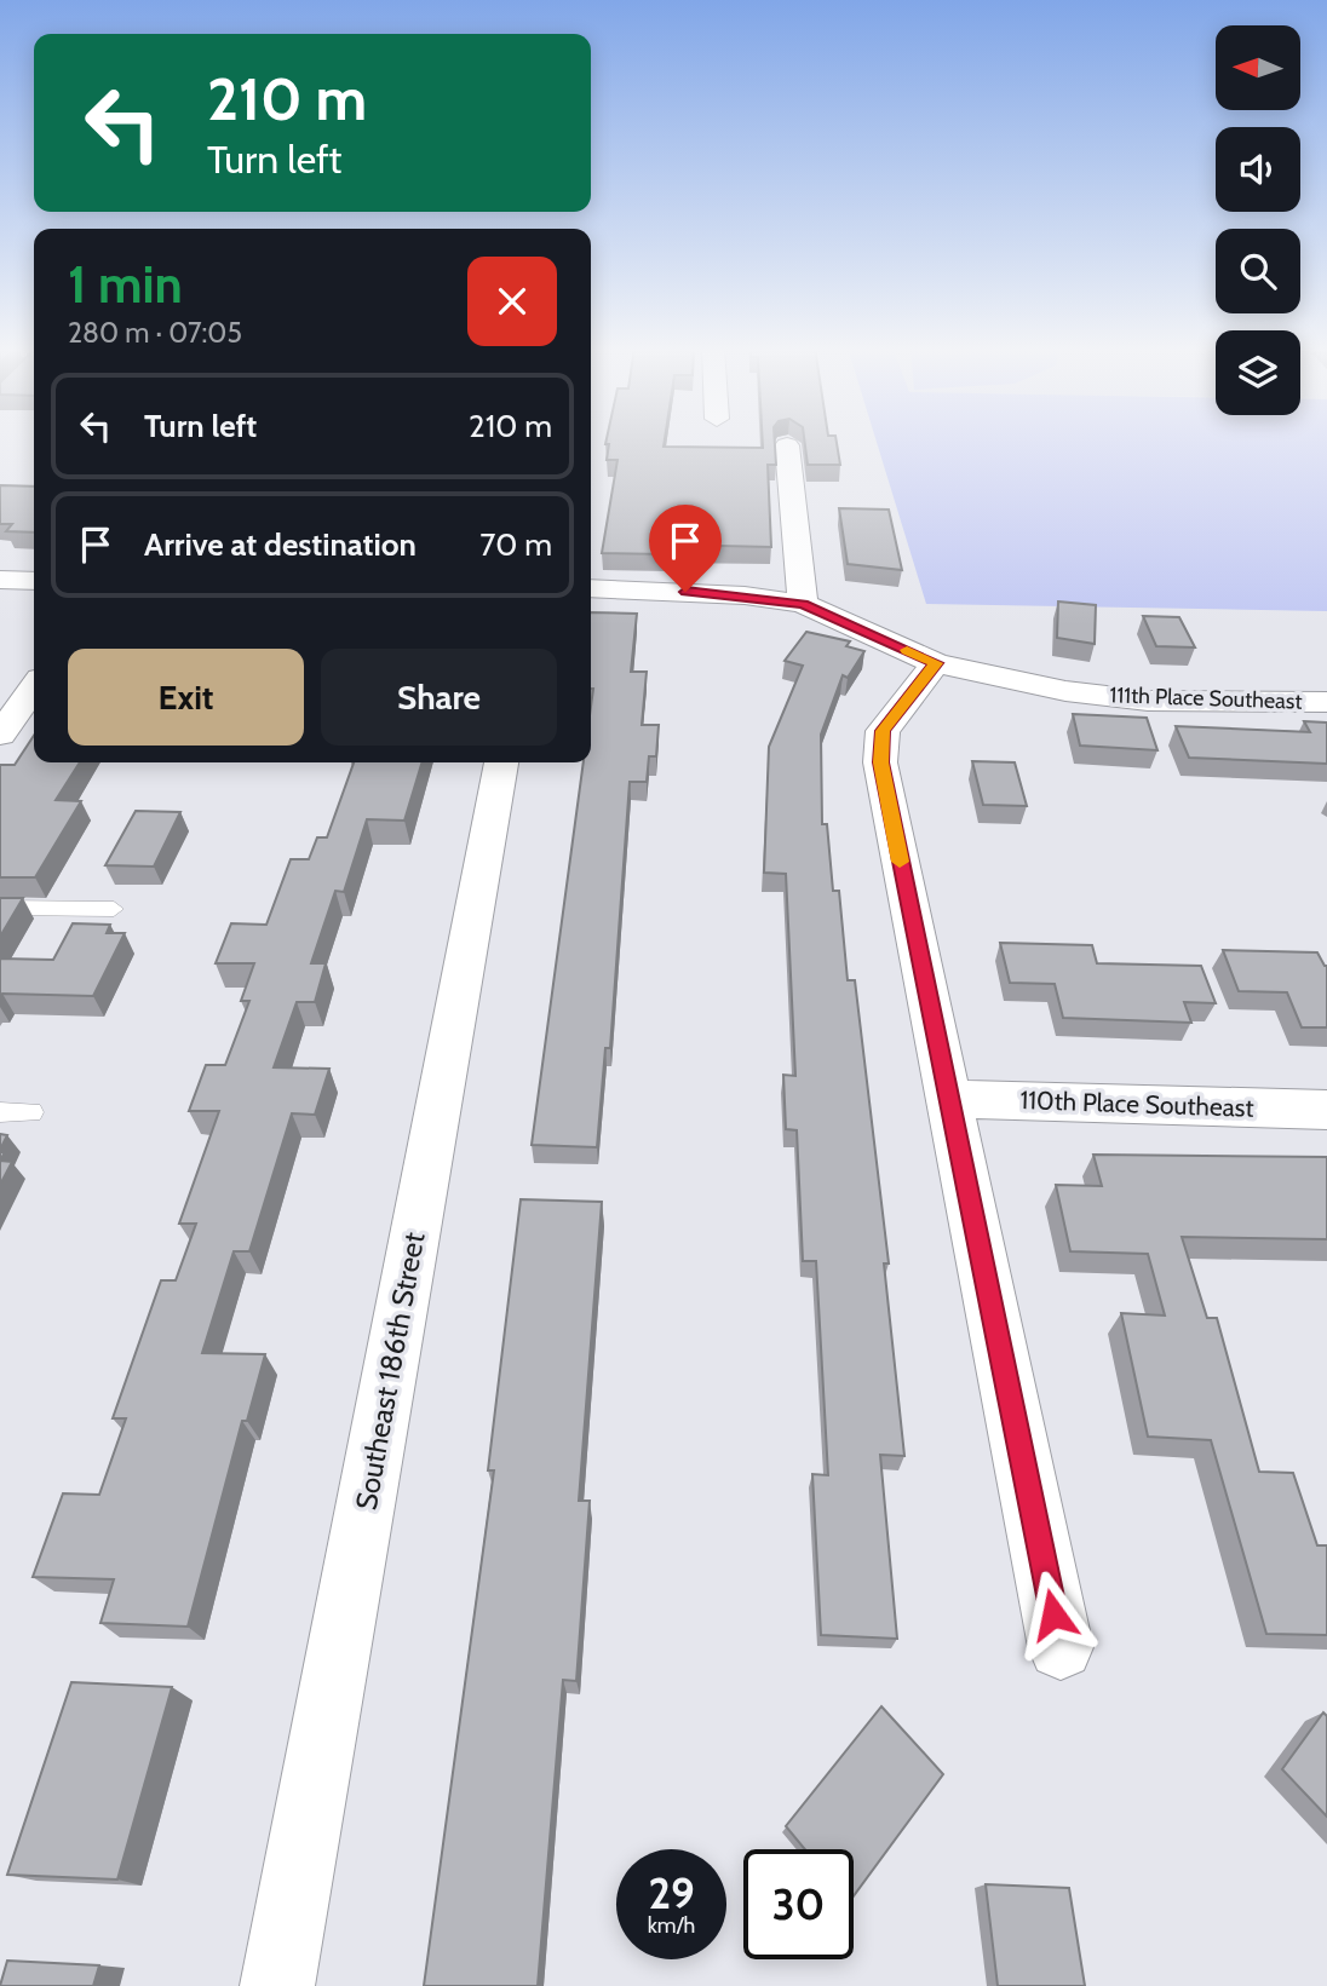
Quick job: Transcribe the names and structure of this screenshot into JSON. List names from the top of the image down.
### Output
{
  "streets": {
    "street": ["111th Place Southeast", "110th Place Southeast", "Southeast 186th Street"]
  },
  "north": "left",
  "page": {
    "turn": ["210 m", "Turn left"],
    "heading": ["1 min", "280 m · 07:05"],
    "list": [
      {
        "name": "Turn left",
        "value": "210 m"
      },
      {
        "name": "Arrive at destination",
        "value": "70 m"
      }
    ],
    "buttons": ["Exit", "Share"],
    "speed": "29 km/h",
    "limit": "30"
  }
}
